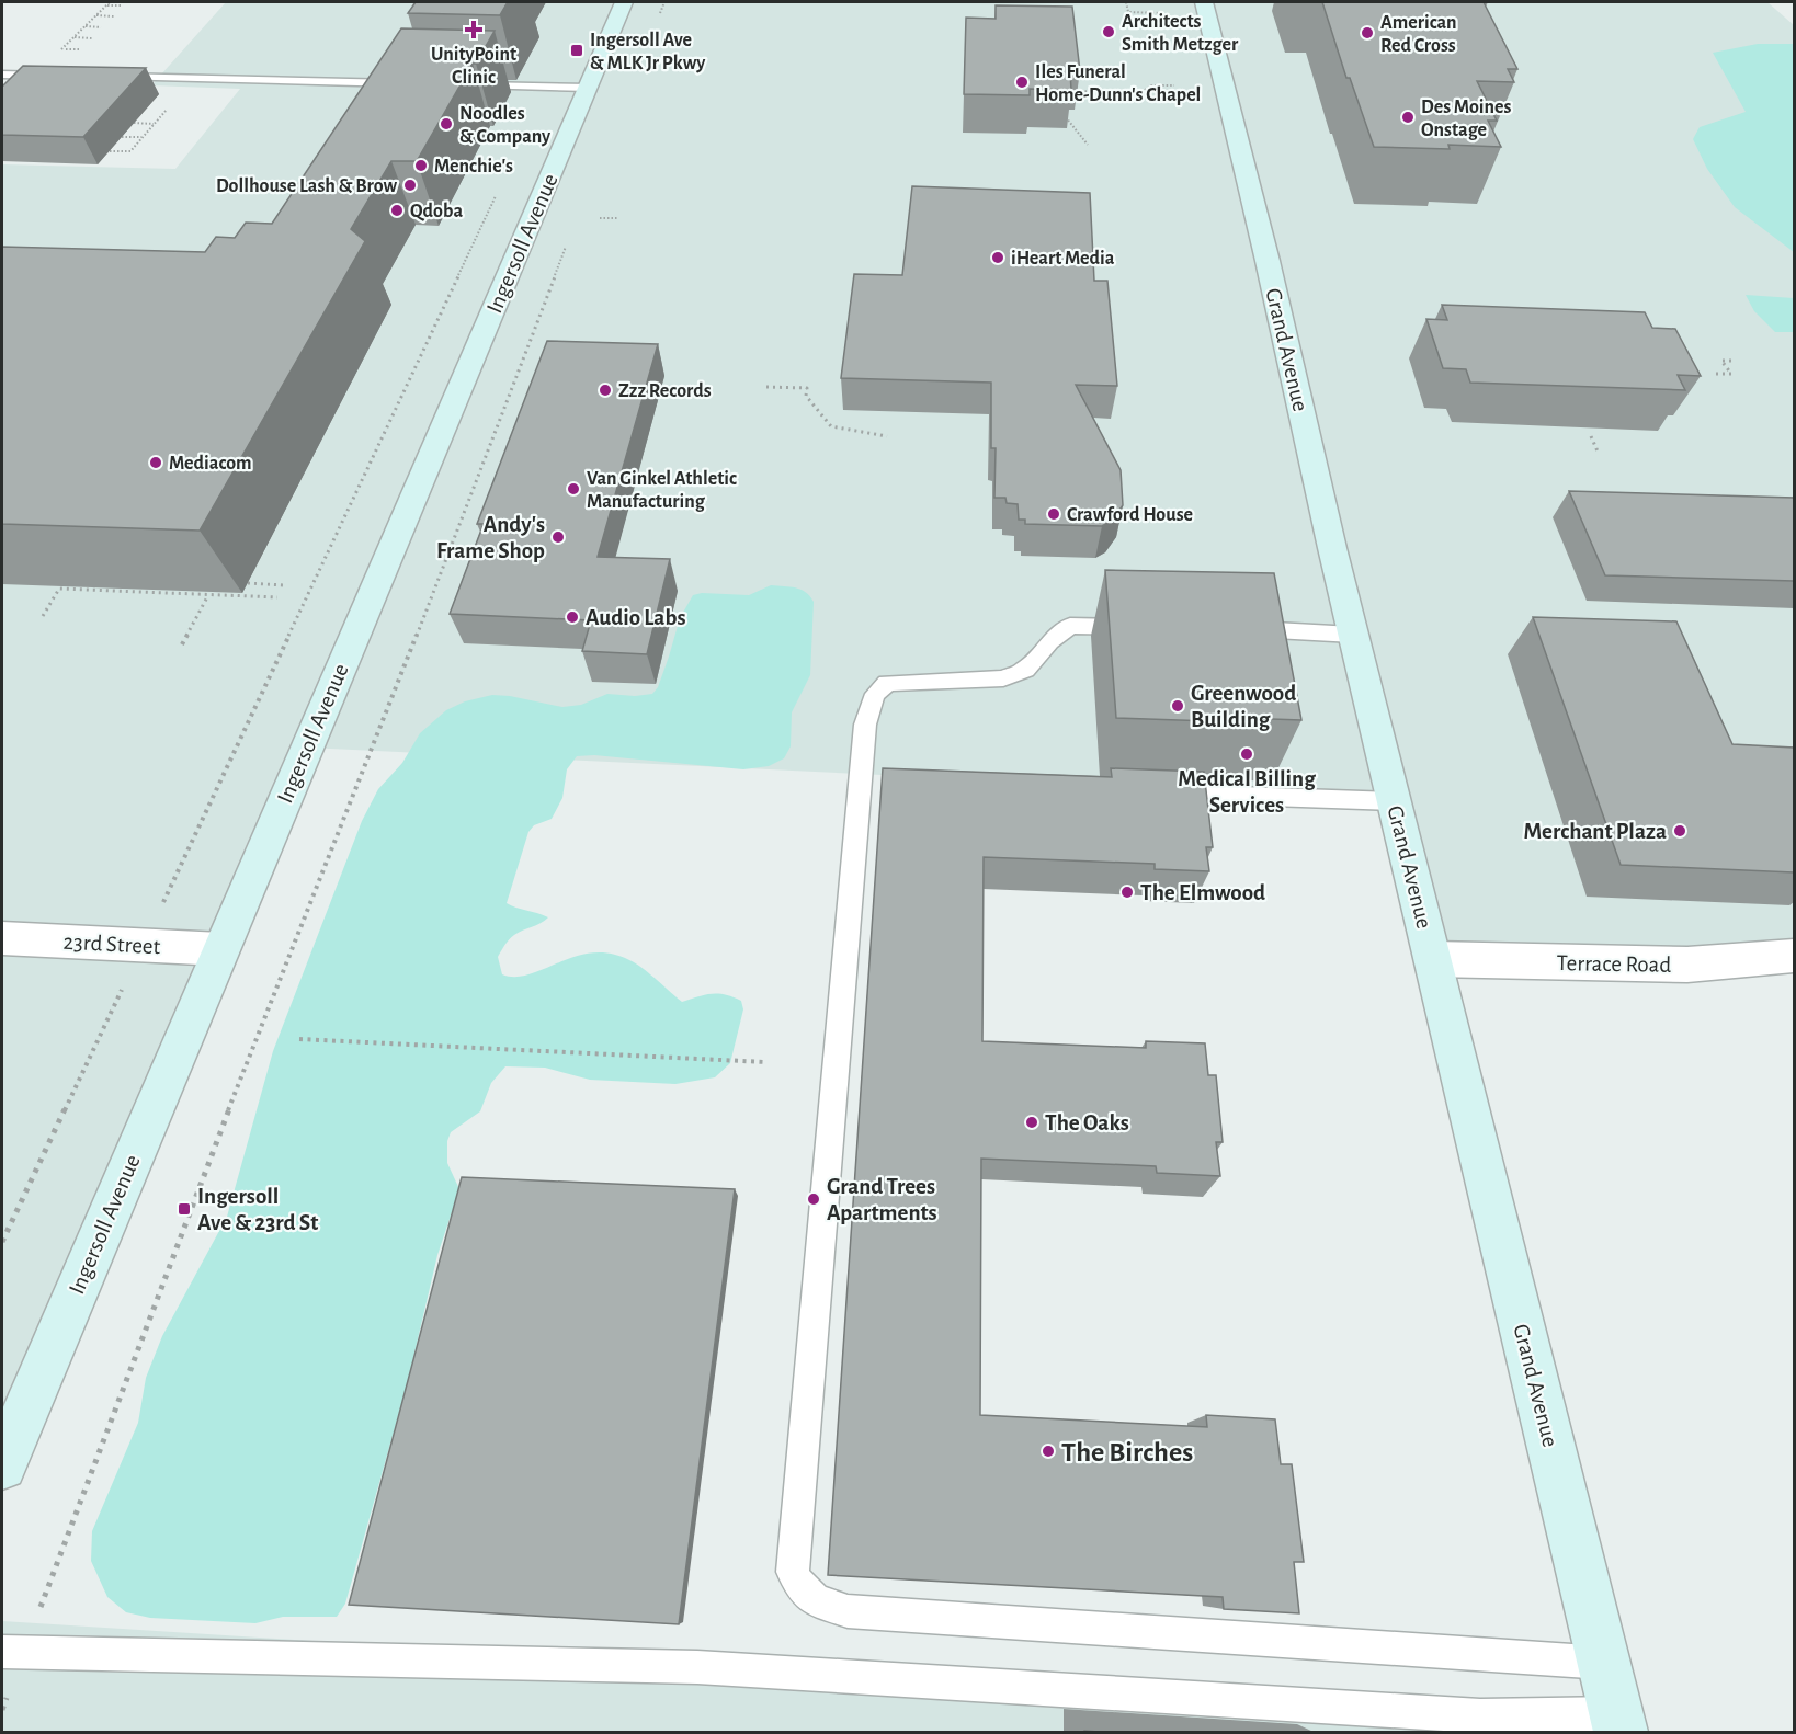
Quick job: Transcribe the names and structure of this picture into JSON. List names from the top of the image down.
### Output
{
  "streets": {
    "main road": ["Ingersoll Avenue", "Grand Avenue"],
    "street": ["23rd Street", "Terrace Road"]
  },
  "crossings": [
    ["Ingersoll Avenue", "23rd Street"],
    ["Grand Avenue", "Terrace Road"]
  ],
  "places": {
    "health": ["UnityPoint Clinic"],
    "other": [
      "Architects Smith Metzger",
      "American Red Cross",
      "Iles Funeral Home-Dunn's Chapel",
      "Des Moines Onstage",
      "Noodles & Company",
      "Menchie's",
      "Dollhouse Lash & Brow",
      "Qdoba",
      "iHeart Media",
      "Zzz Records",
      "Mediacom",
      "Van Ginkel Athletic Manufacturing",
      "Crawford House",
      "Andy's Frame Shop",
      "Audio Labs",
      "Greenwood Building",
      "Medical Billing Services",
      "Merchant Plaza",
      "The Elmwood",
      "The Oaks",
      "Grand Trees Apartments",
      "The Birches"
    ],
    "transit": ["Ingersoll Ave & MLK Jr Pkwy", "Ingersoll Ave & 23rd St"]
  }
}
